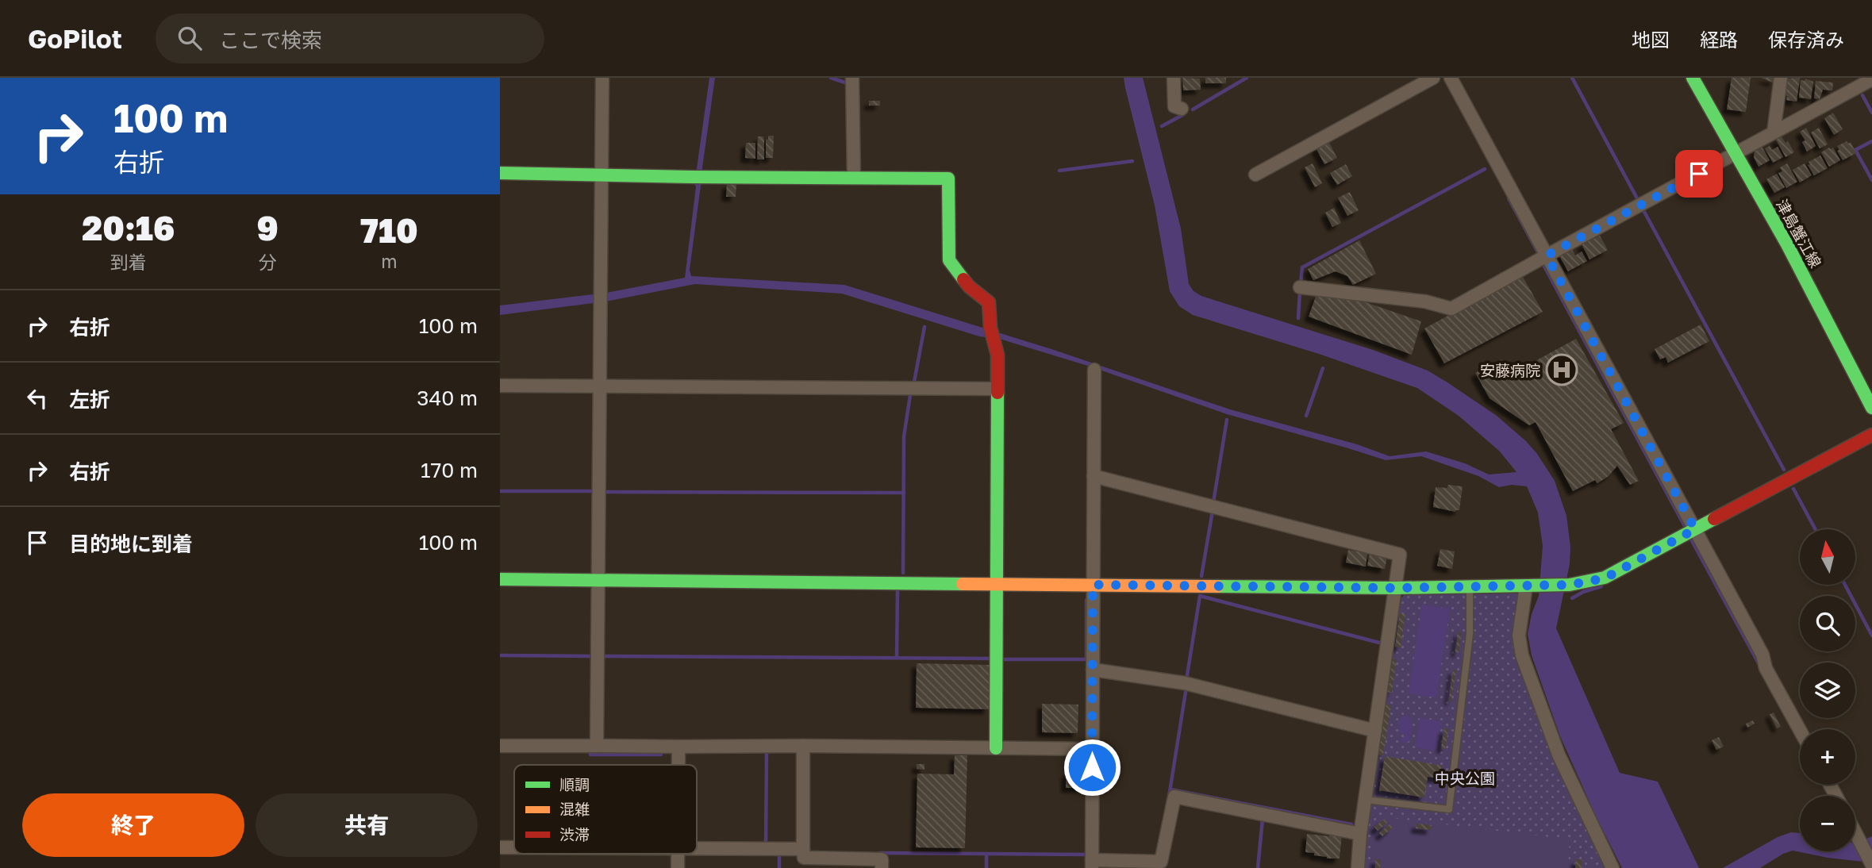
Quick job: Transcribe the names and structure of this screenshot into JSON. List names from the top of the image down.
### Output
{
  "streets": {
    "street": ["津島蟹江線"]
  },
  "parks": ["中央公園"],
  "places": {
    "hospital": ["安藤病院"]
  },
  "legend": ["順調", "混雑", "渋滞"],
  "north": "top",
  "page": {
    "header": "GoPilot",
    "search": "ここで検索",
    "nav": ["地図", "経路", "保存済み"],
    "turn": ["100 m", "右折"],
    "eta": [
      "20:16",
      "到着",
      "9",
      "分",
      "710",
      "m"
    ],
    "list": [
      {
        "name": "右折",
        "value": "100 m"
      },
      {
        "name": "左折",
        "value": "340 m"
      },
      {
        "name": "右折",
        "value": "170 m"
      },
      {
        "name": "目的地に到着",
        "value": "100 m"
      }
    ],
    "map_buttons": ["+", "−"],
    "buttons": ["終了", "共有"]
  }
}
